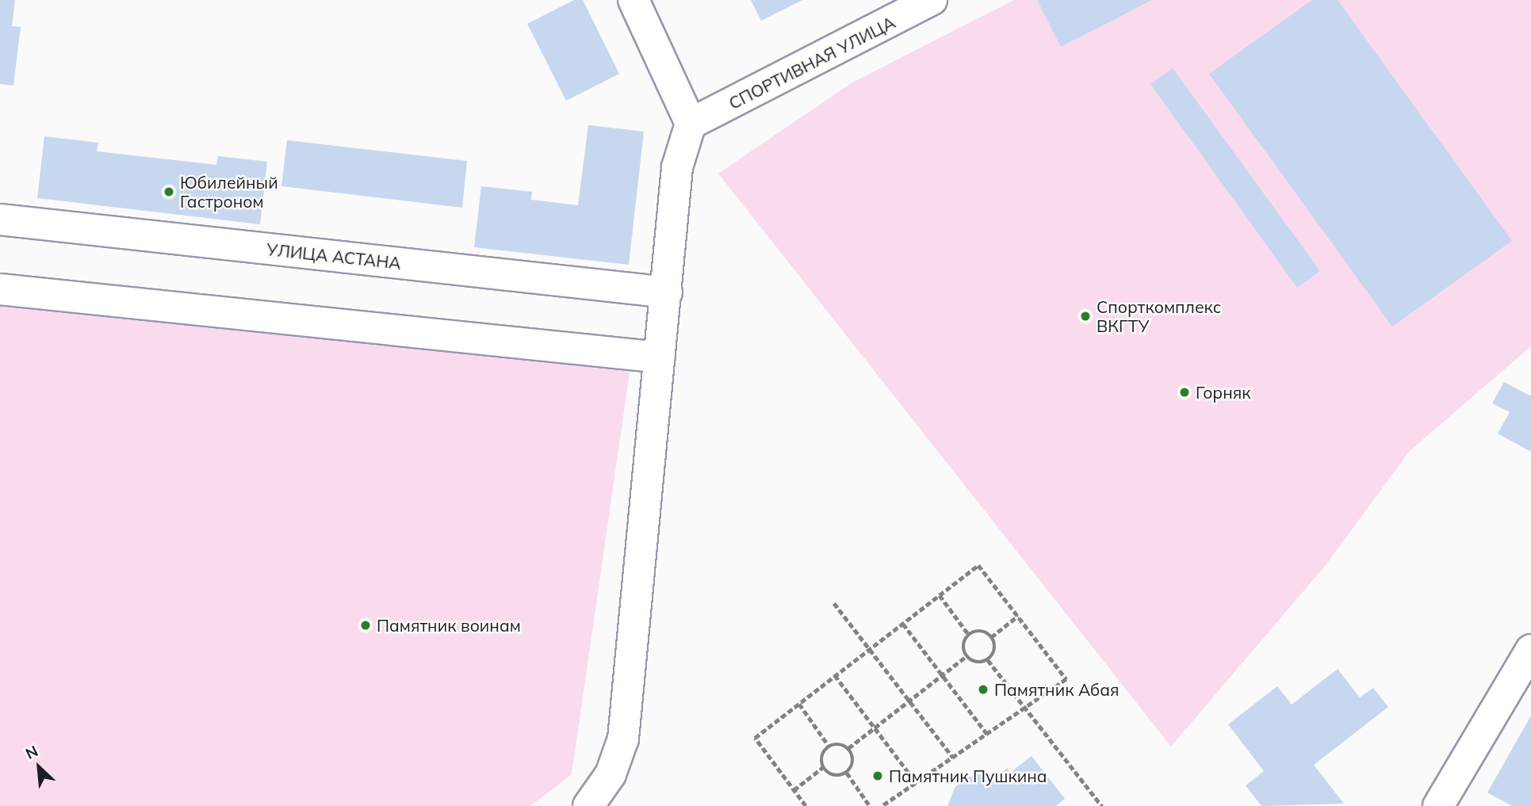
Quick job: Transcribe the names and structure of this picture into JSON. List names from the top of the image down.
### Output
{
  "streets": {
    "street": ["СПОРТИВНАЯ УЛИЦА", "УЛИЦА АСТАНА"]
  },
  "places": [
    "Юбилейный Гастроном",
    "Спорткомплекс ВКГТУ",
    "Горняк",
    "Памятник воинам",
    "Памятник Абая",
    "Памятник Пушкина"
  ],
  "north": "top left"
}
